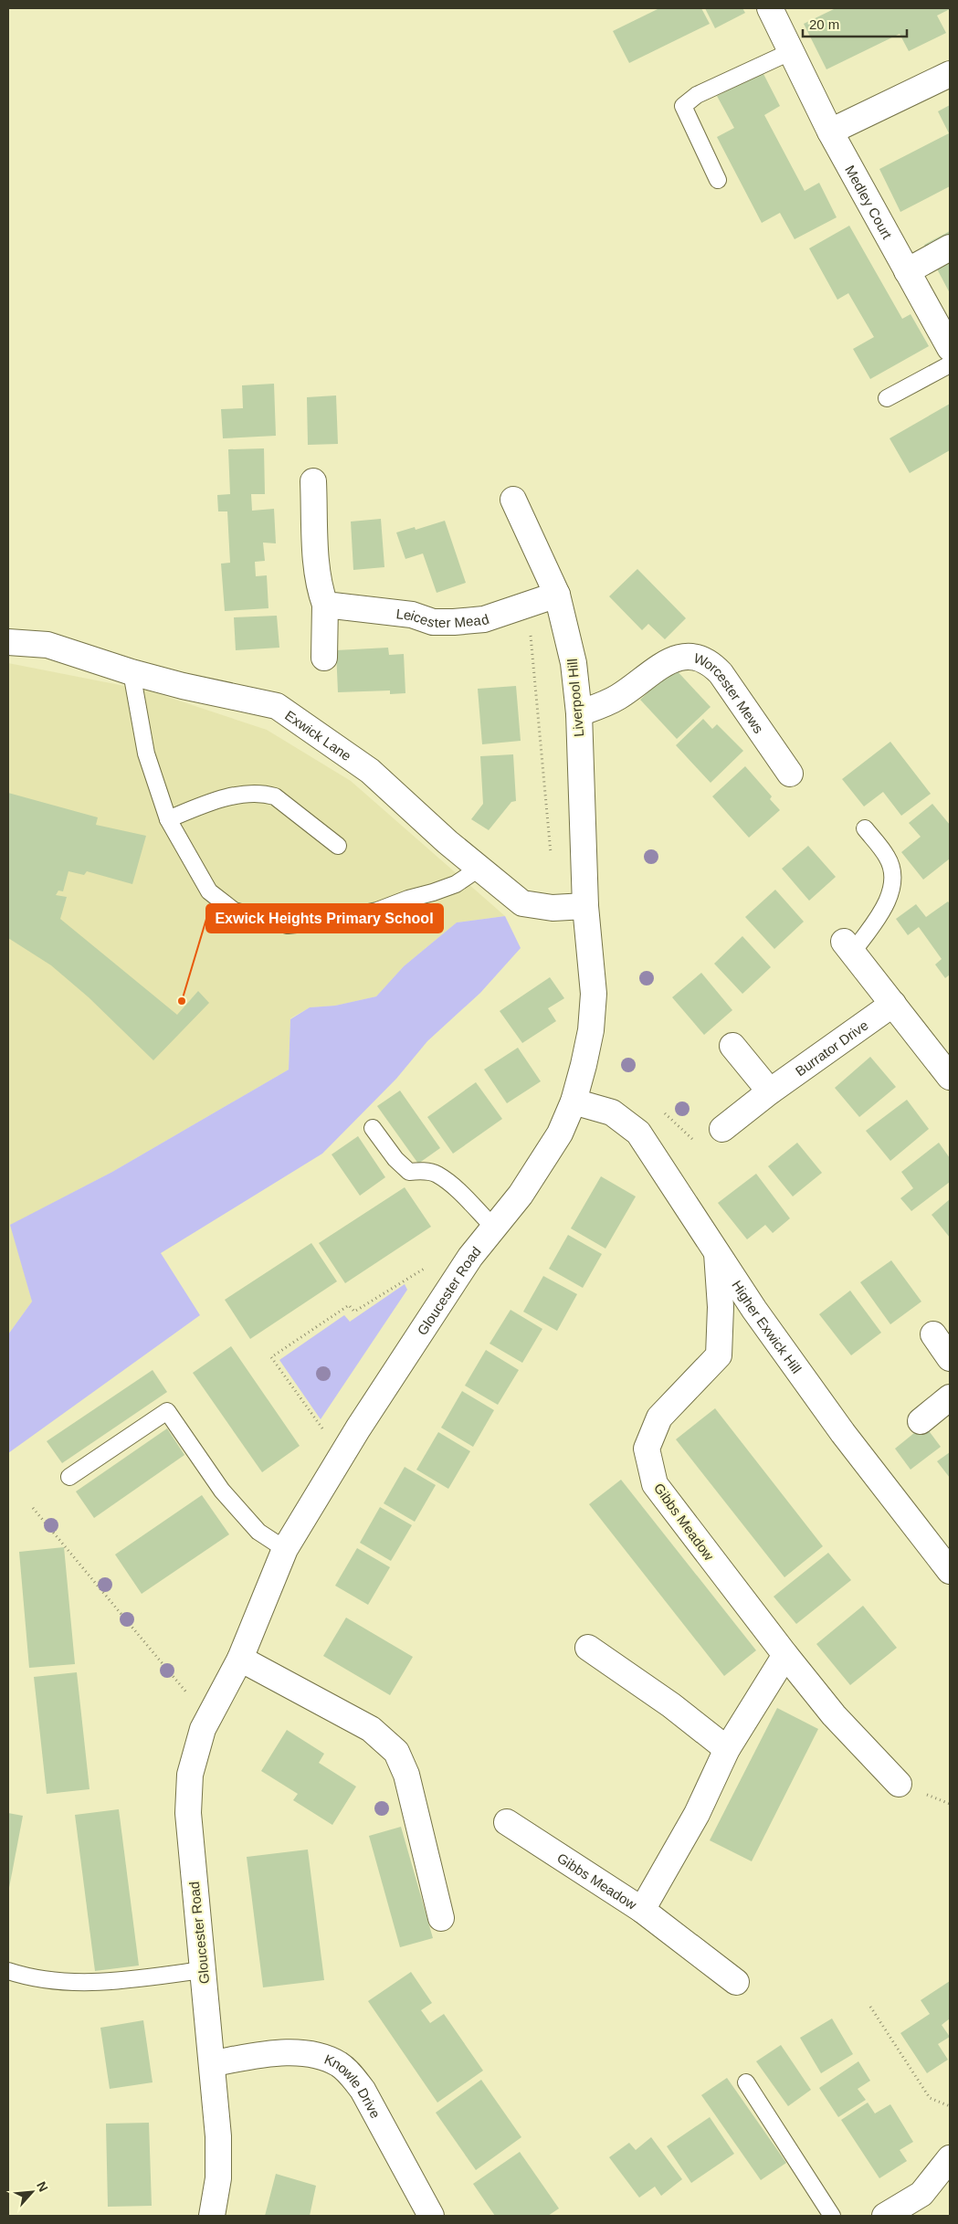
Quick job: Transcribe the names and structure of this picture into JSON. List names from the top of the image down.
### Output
{
  "streets": {
    "street": [
      "Medley Court",
      "Leicester Mead",
      "Worcester Mews",
      "Liverpool Hill",
      "Exwick Lane",
      "Burrator Drive",
      "Gloucester Road",
      "Higher Exwick Hill",
      "Gibbs Meadow",
      "Knowle Drive"
    ]
  },
  "crossings": [
    ["Leicester Mead", "Liverpool Hill"],
    ["Worcester Mews", "Liverpool Hill"],
    ["Liverpool Hill", "Exwick Lane"],
    ["Liverpool Hill", "Gloucester Road"],
    ["Exwick Lane", "Gloucester Road"],
    ["Gloucester Road", "Higher Exwick Hill"],
    ["Gloucester Road", "Knowle Drive"],
    ["Higher Exwick Hill", "Gibbs Meadow"]
  ],
  "places": ["Exwick Heights Primary School"],
  "scale_bar": "20 m",
  "north": "top right"
}
